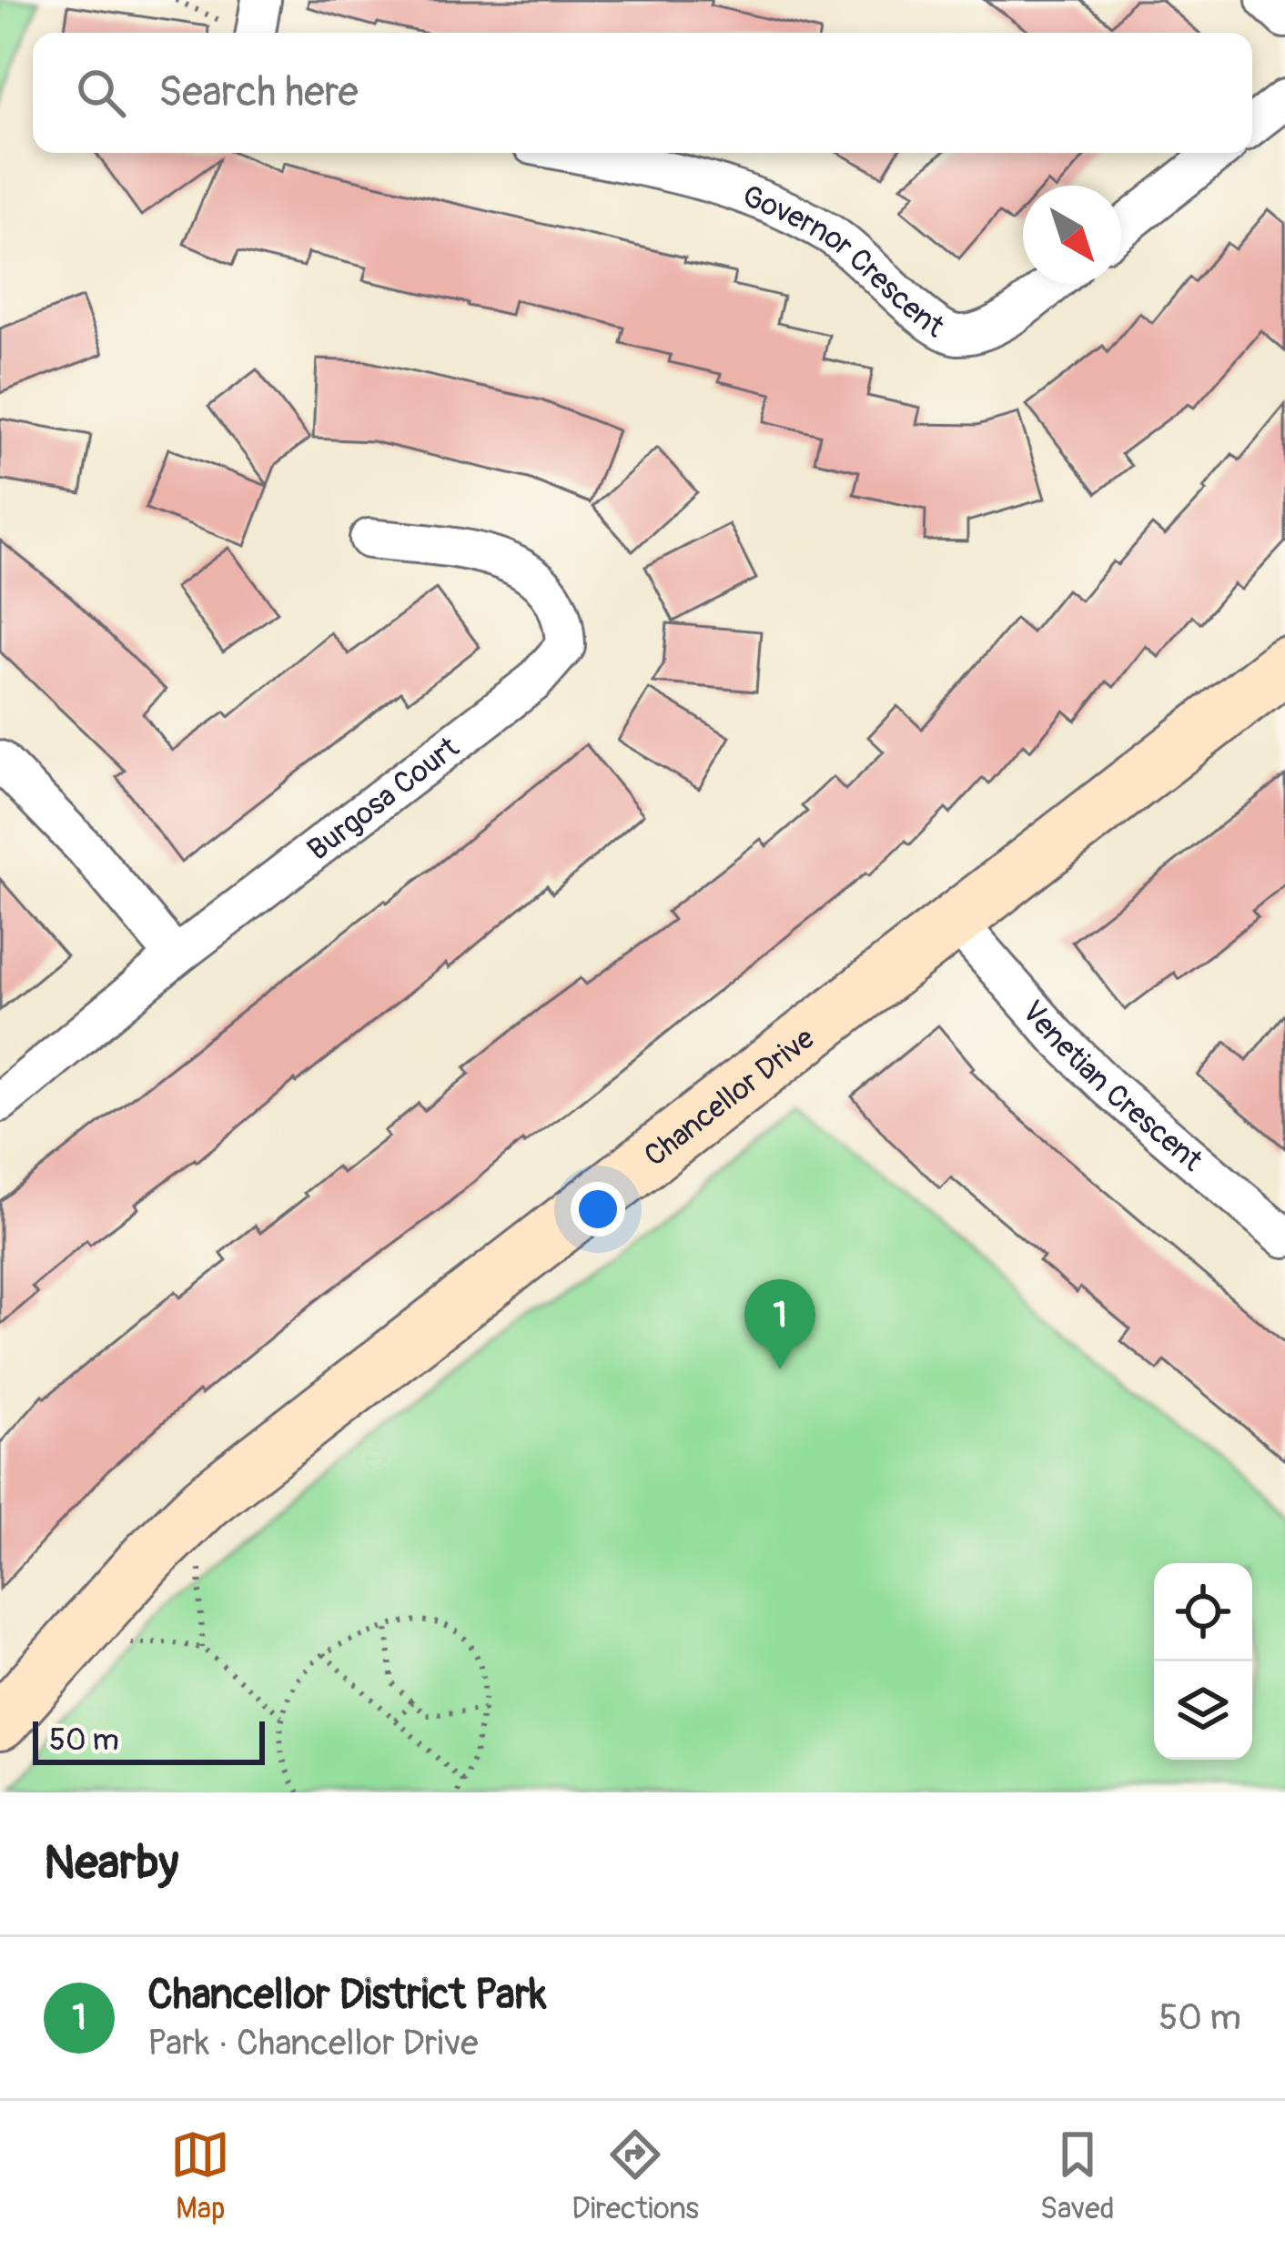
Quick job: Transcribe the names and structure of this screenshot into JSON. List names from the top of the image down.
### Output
{
  "streets": {
    "street": [
      "Governor Crescent",
      "Burgosa Court",
      "Venetian Crescent",
      "Chancellor Drive"
    ]
  },
  "crossings": [
    ["Venetian Crescent", "Chancellor Drive"]
  ],
  "scale_bar": "50 m",
  "north": "bottom right",
  "page": {
    "search": "Search here",
    "pins": "1",
    "scale": "50 m",
    "heading": "Nearby",
    "list": [
      {
        "mark": "1",
        "name": "Chancellor District Park",
        "note": "Park · Chancellor Drive",
        "value": "50 m"
      }
    ],
    "nav": ["Map", "Directions", "Saved"]
  }
}
